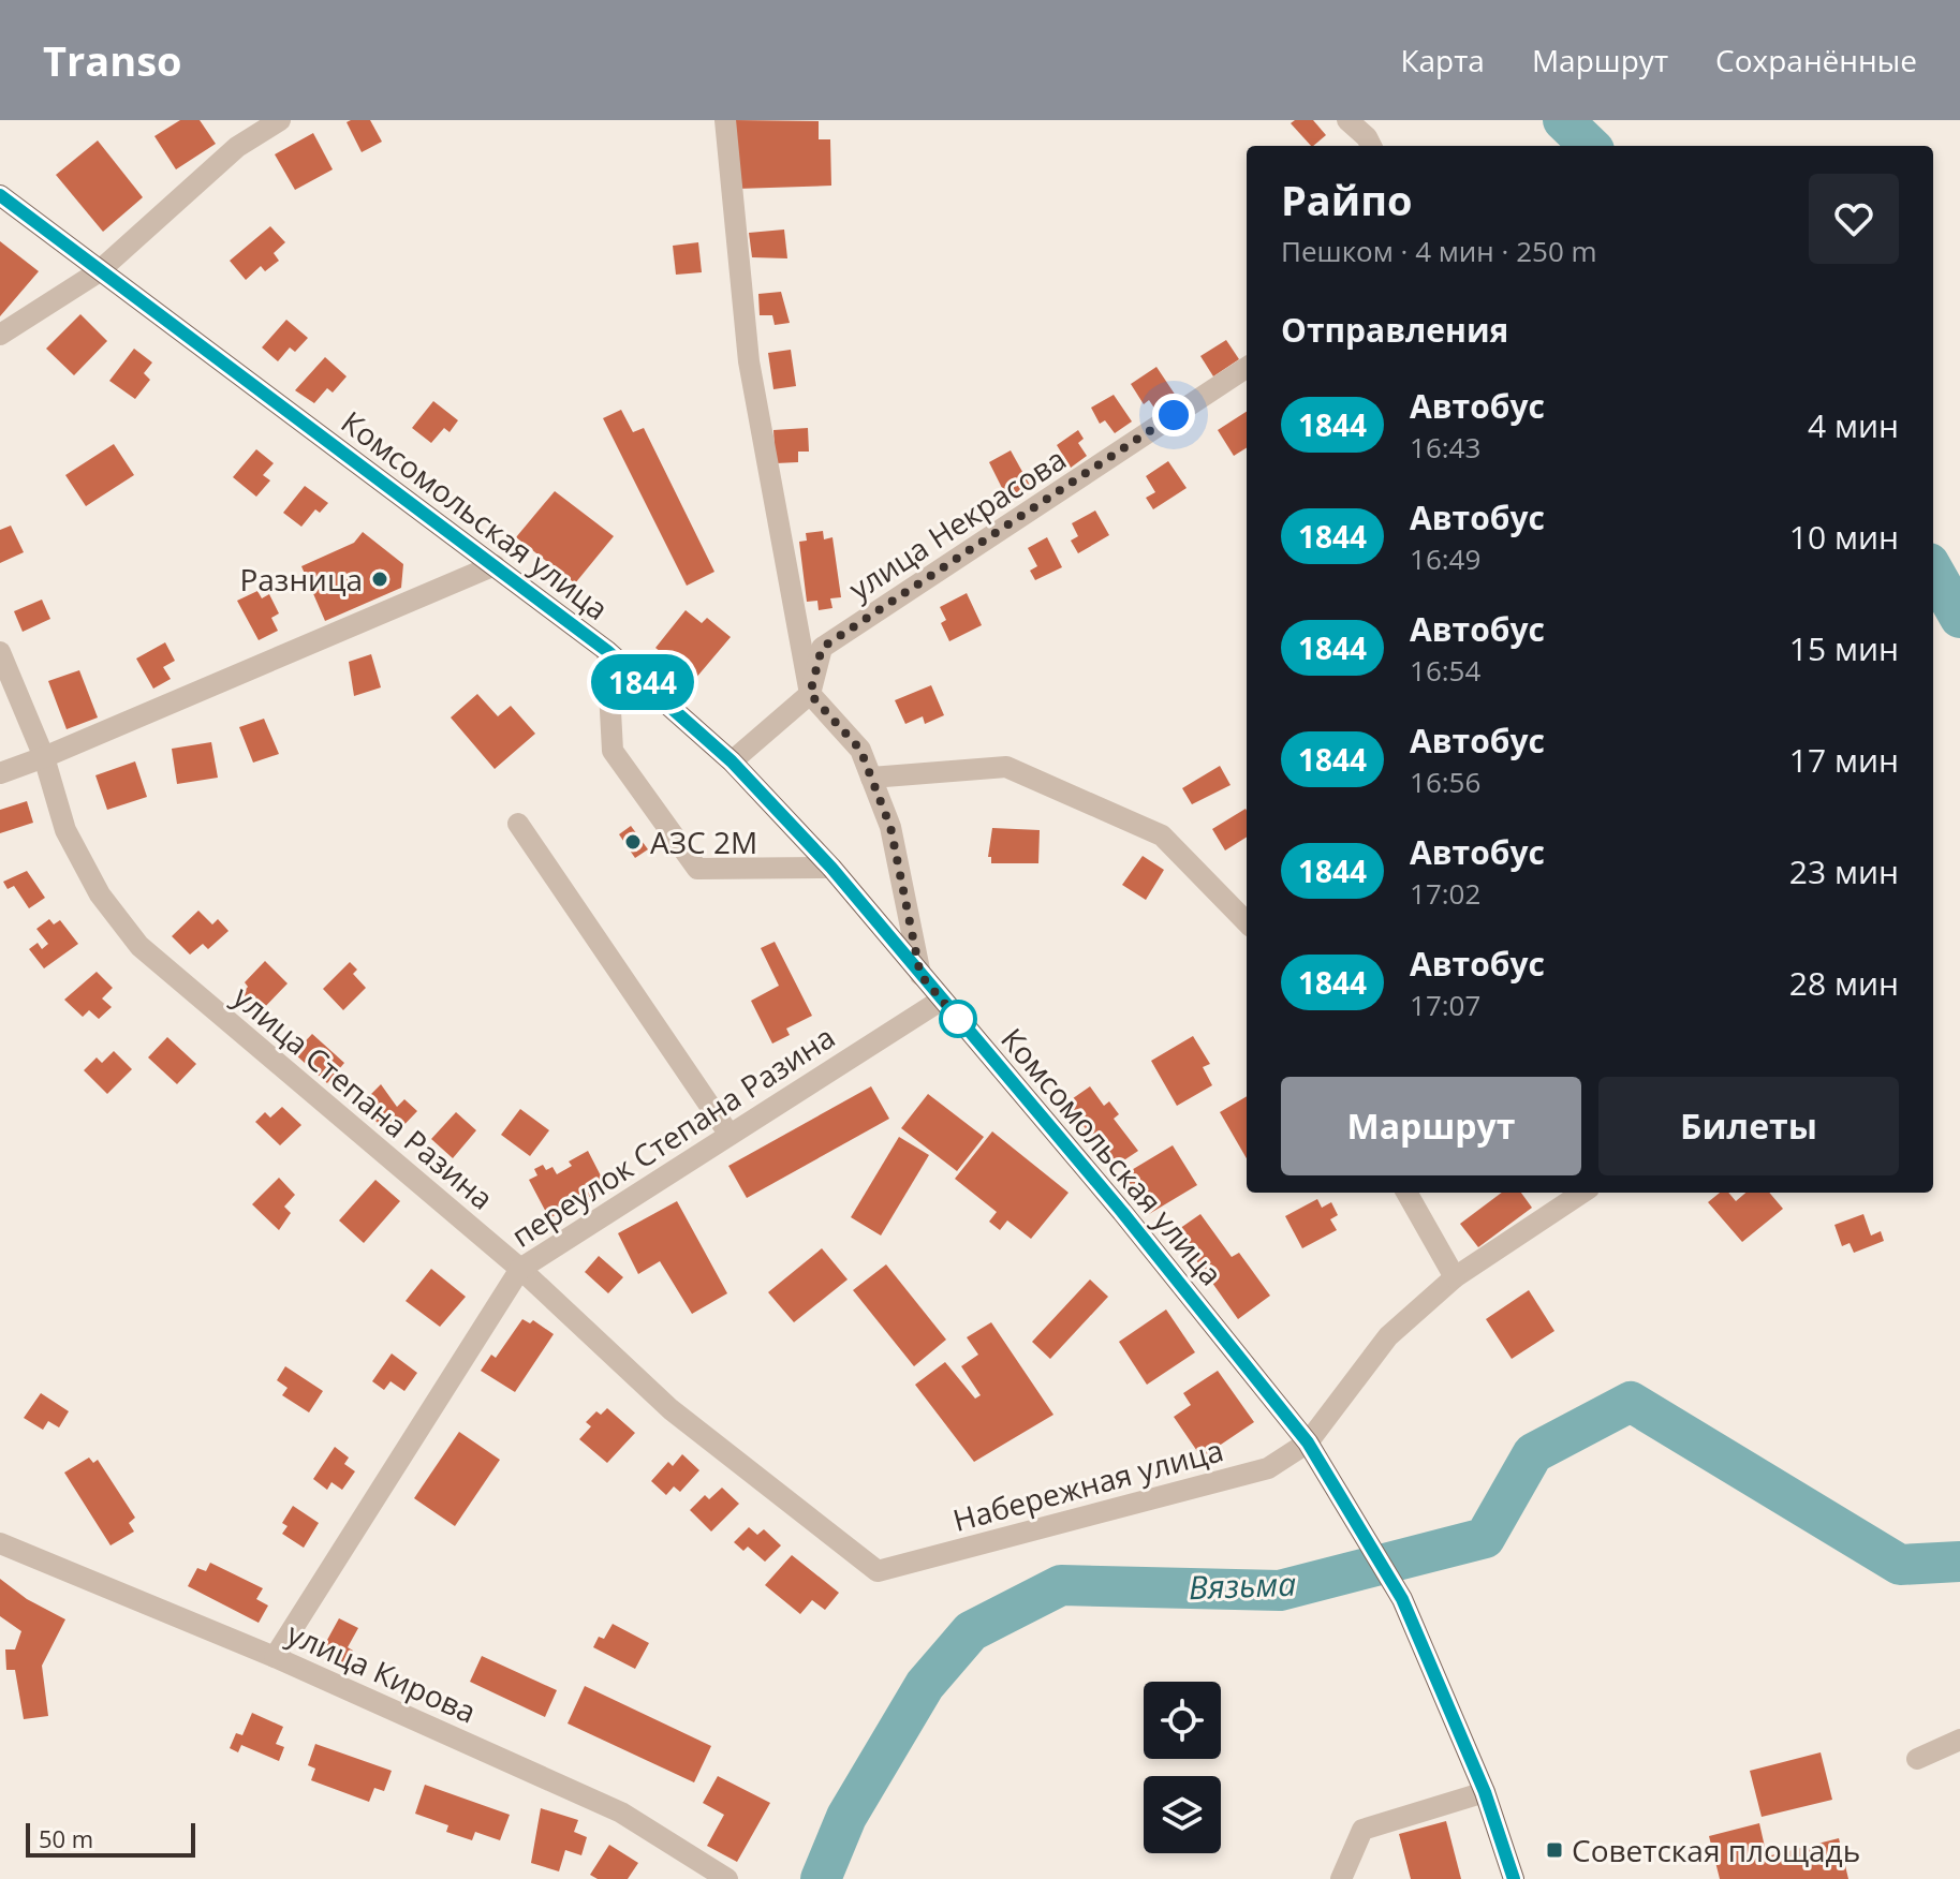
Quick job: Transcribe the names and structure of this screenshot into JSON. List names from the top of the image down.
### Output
{
  "streets": {
    "main road": ["Комсомольская улица"],
    "street": [
      "улица Некрасова",
      "улица Степана Разина",
      "переулок Степана Разина",
      "Набережная улица",
      "улица Кирова"
    ]
  },
  "crossings": [
    ["Комсомольская улица", "переулок Степана Разина"],
    ["Комсомольская улица", "Набережная улица"],
    ["улица Степана Разина", "переулок Степана Разина"],
    ["улица Степана Разина", "Набережная улица"],
    ["переулок Степана Разина", "улица Кирова"]
  ],
  "water": ["Вязьма"],
  "places": {
    "other": ["Разница", "АЗС 2М"],
    "transit": ["Советская площадь"]
  },
  "lines": ["bus line 1844"],
  "scale_bar": "50 m",
  "page": {
    "header": "Transo",
    "nav": ["Карта", "Маршрут", "Сохранённые"],
    "on_map": "1844",
    "heading": [
      ["Райпо", "Пешком · 4 мин · 250 m"],
      "Отправления"
    ],
    "list": [
      {
        "mark": "1844",
        "name": "Автобус",
        "note": "16:43",
        "value": "4 мин"
      },
      {
        "mark": "1844",
        "name": "Автобус",
        "note": "16:49",
        "value": "10 мин"
      },
      {
        "mark": "1844",
        "name": "Автобус",
        "note": "16:54",
        "value": "15 мин"
      },
      {
        "mark": "1844",
        "name": "Автобус",
        "note": "16:56",
        "value": "17 мин"
      },
      {
        "mark": "1844",
        "name": "Автобус",
        "note": "17:02",
        "value": "23 мин"
      },
      {
        "mark": "1844",
        "name": "Автобус",
        "note": "17:07",
        "value": "28 мин"
      }
    ],
    "buttons": ["Маршрут", "Билеты"],
    "scale": "50 m"
  }
}
